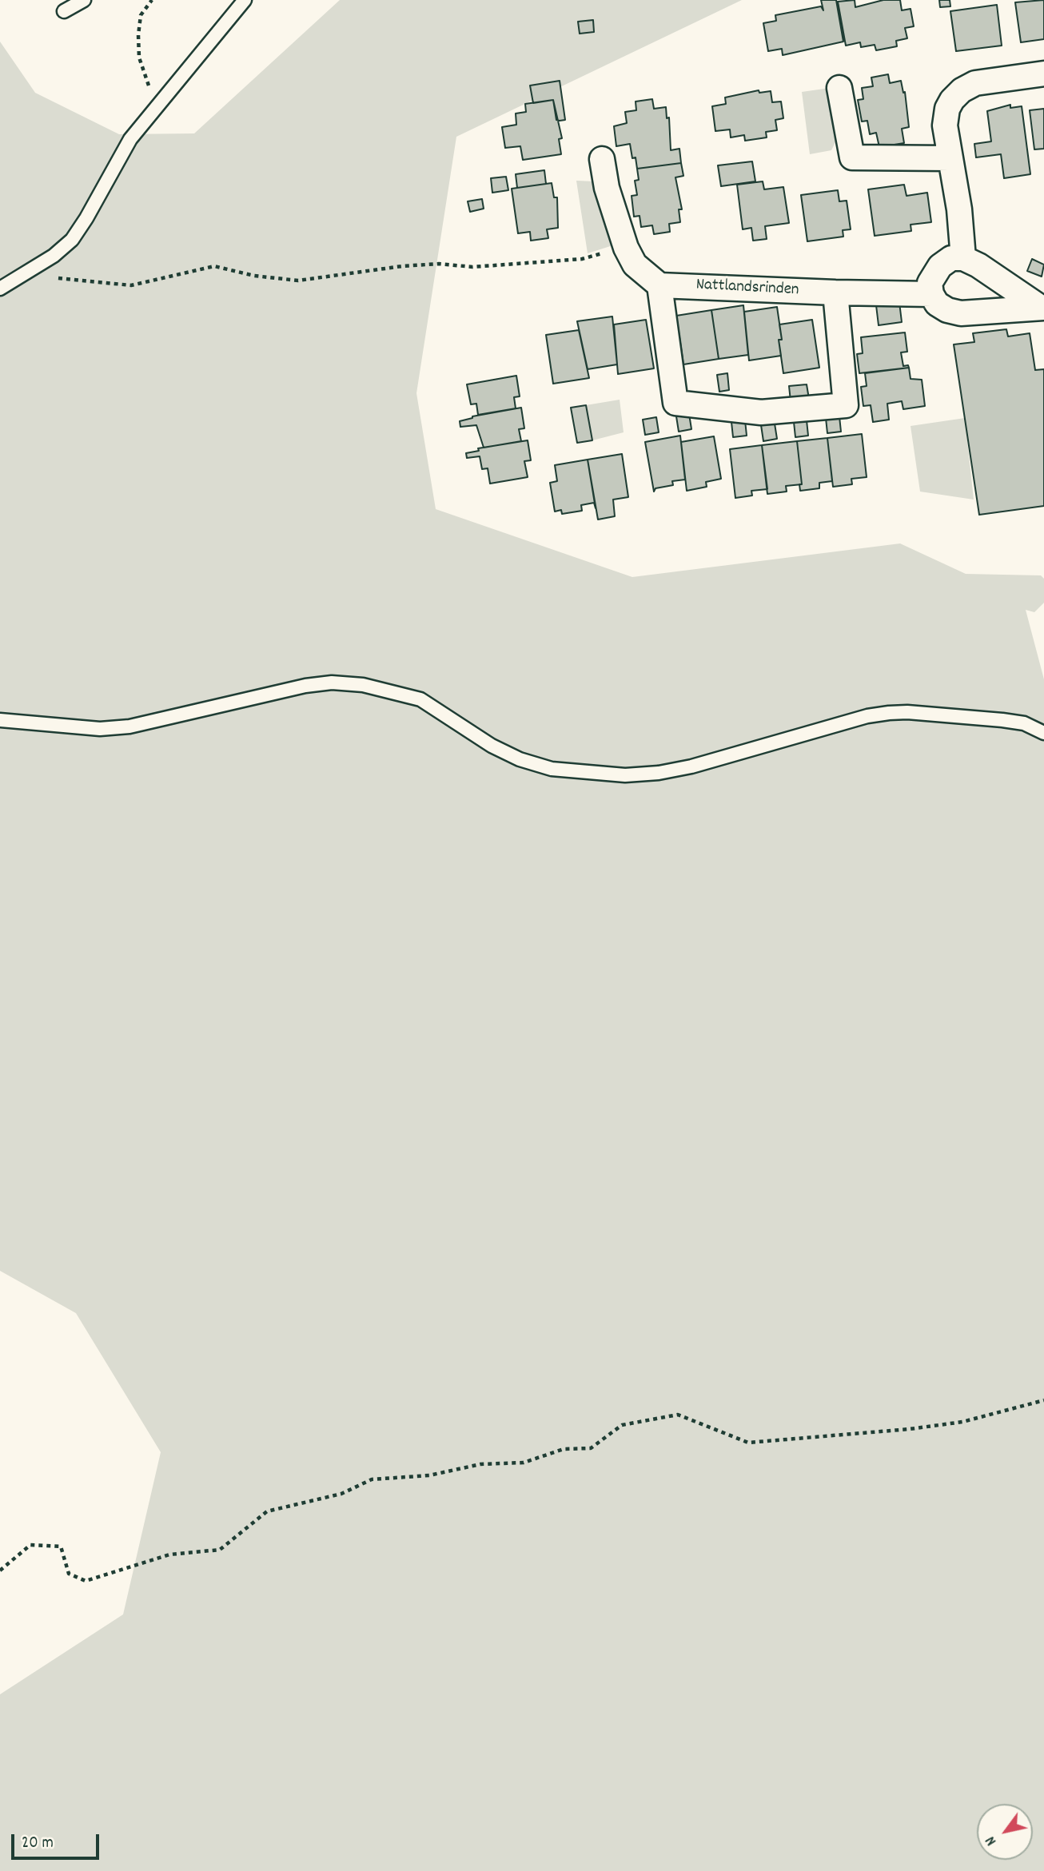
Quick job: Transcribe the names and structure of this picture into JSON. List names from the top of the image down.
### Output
{
  "streets": {
    "street": ["Nattlandsrinden"]
  },
  "scale_bar": "20 m",
  "north": "bottom left"
}
